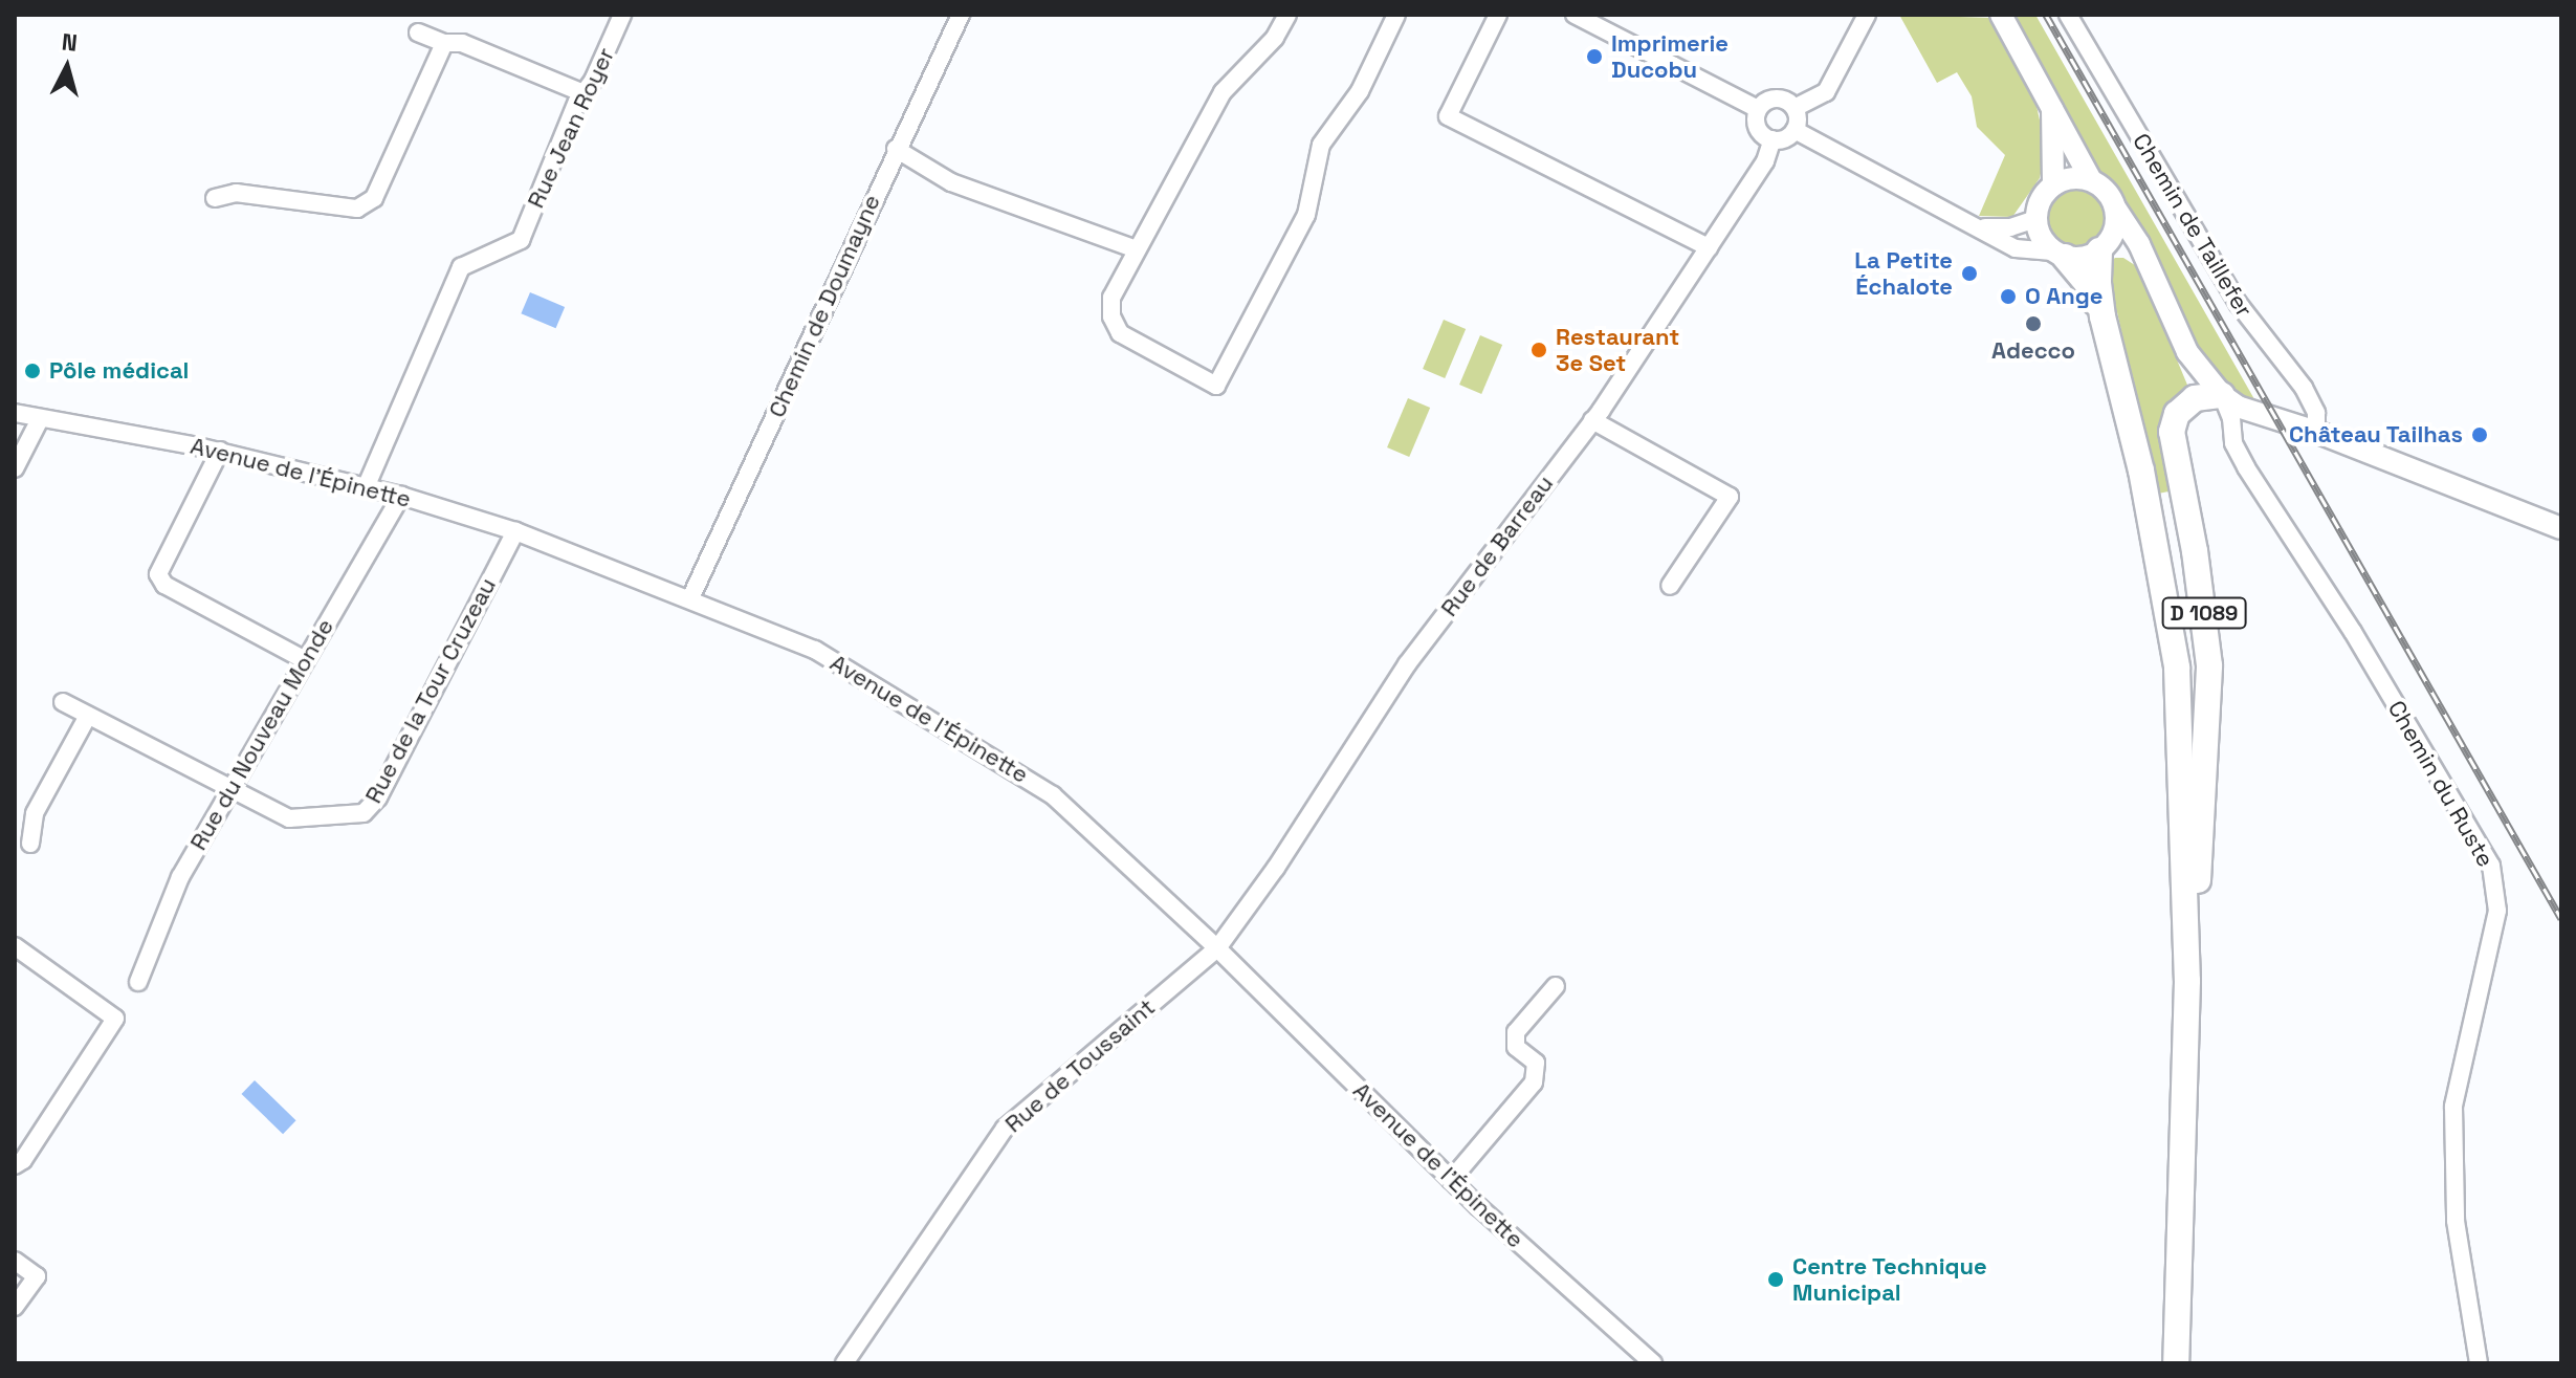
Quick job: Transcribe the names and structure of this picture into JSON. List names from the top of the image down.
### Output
{
  "streets": {
    "highway": ["D 1089"],
    "street": [
      "Rue Jean Royer",
      "Chemin de Taillefer",
      "Chemin de Doumayne",
      "Avenue de l'Épinette",
      "Rue de Barreau",
      "Rue de la Tour Cruzeau",
      "Rue du Nouveau Monde",
      "Chemin du Ruste",
      "Rue de Toussaint"
    ]
  },
  "crossings": [
    ["Rue Jean Royer", "Avenue de l'Épinette"],
    ["Chemin de Doumayne", "Avenue de l'Épinette"],
    ["Avenue de l'Épinette", "Rue de Barreau"],
    ["Avenue de l'Épinette", "Rue de la Tour Cruzeau"],
    ["Avenue de l'Épinette", "Rue du Nouveau Monde"],
    ["Avenue de l'Épinette", "Rue de Toussaint"],
    ["Rue de Barreau", "Rue de Toussaint"],
    ["D 1089", "Chemin du Ruste"],
    ["Rue de la Tour Cruzeau", "Rue du Nouveau Monde"]
  ],
  "places": [
    "Imprimerie Ducobu",
    "La Petite Échalote",
    "O Ange",
    "Adecco",
    "Restaurant 3e Set",
    "Pôle médical",
    "Château Tailhas",
    "Centre Technique Municipal"
  ],
  "north": "top"
}
